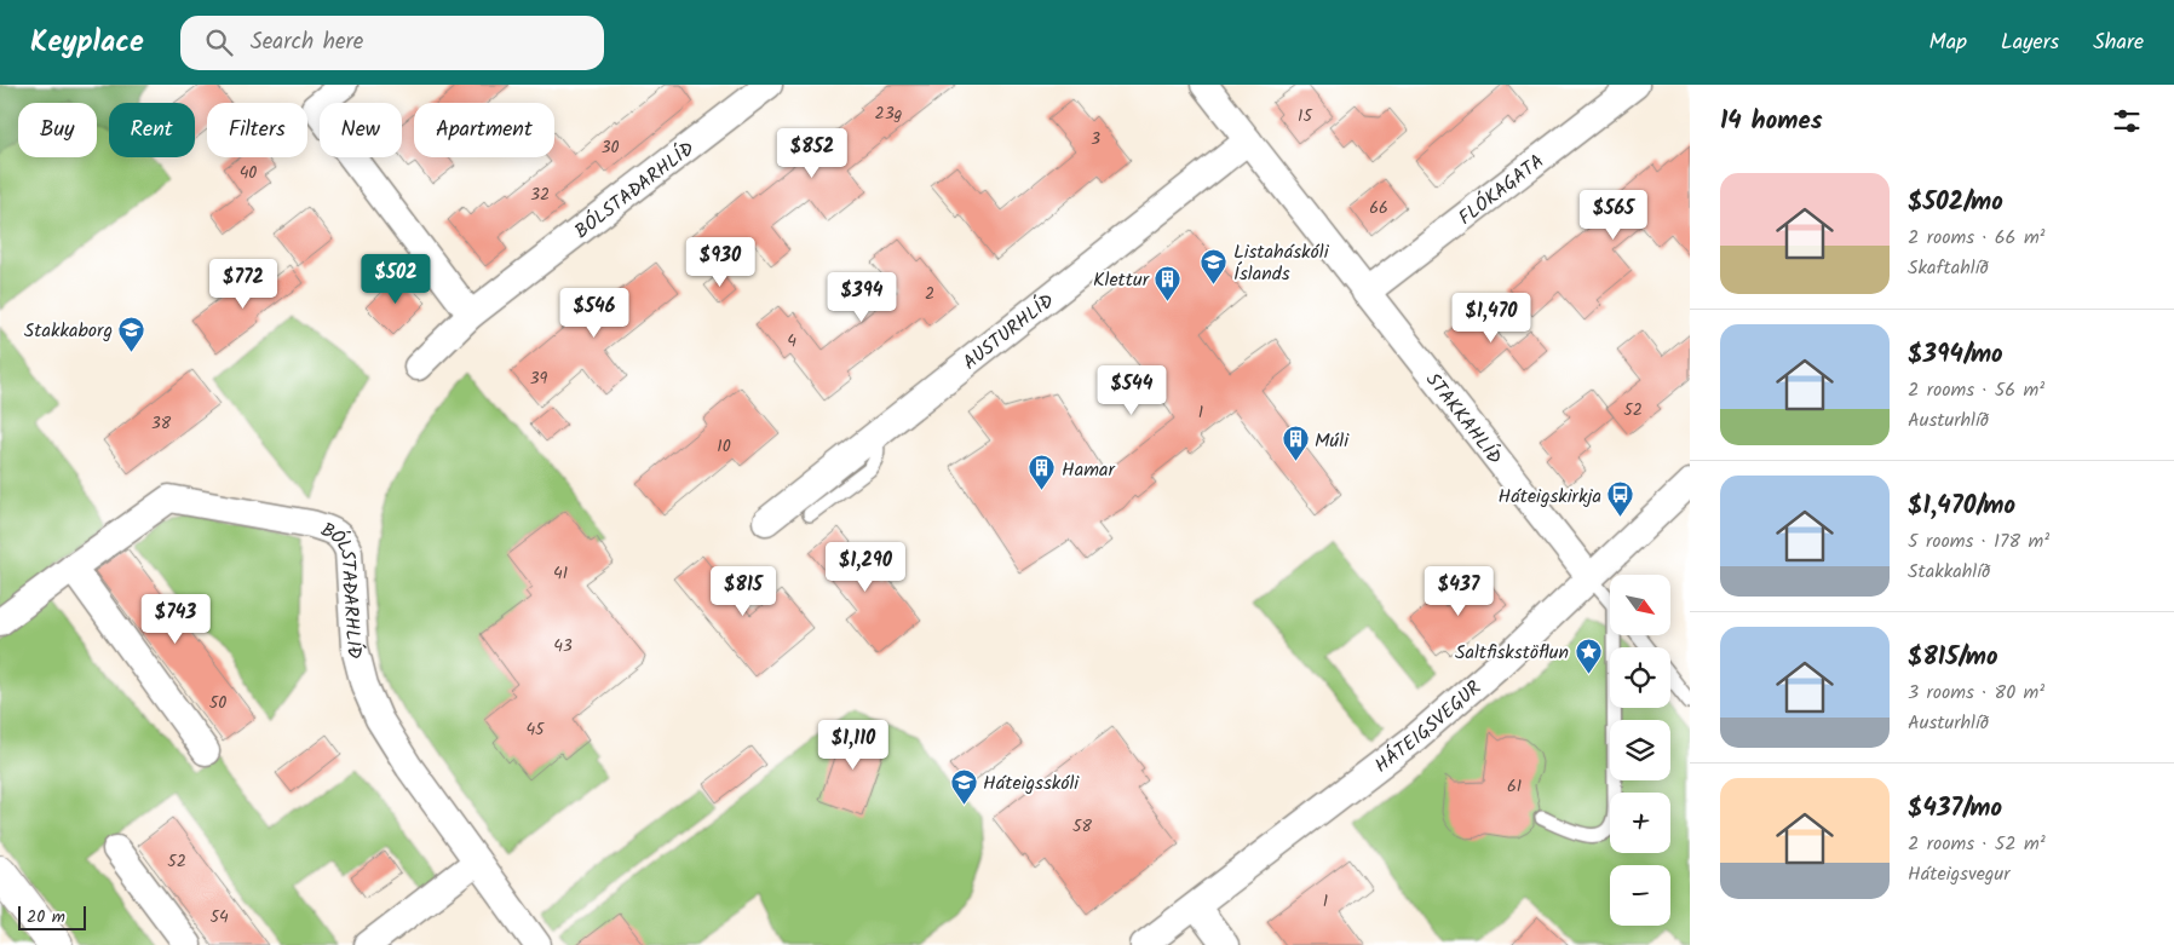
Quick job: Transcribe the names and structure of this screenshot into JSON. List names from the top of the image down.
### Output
{
  "streets": {
    "street": [
      "BÓLSTAÐARHLÍÐ",
      "FLÓKAGATA",
      "AUSTURHLÍÐ",
      "STAKKAHLÍÐ",
      "HÁTEIGSVEGUR"
    ]
  },
  "crossings": [
    ["FLÓKAGATA", "STAKKAHLÍÐ"],
    ["AUSTURHLÍÐ", "STAKKAHLÍÐ"],
    ["STAKKAHLÍÐ", "HÁTEIGSVEGUR"]
  ],
  "places": {
    "school or university": ["Listaháskóli Íslands", "Stakkaborg", "Háteigsskóli"],
    "building": ["Klettur", "Múli", "Hamar"],
    "bus stop": ["Háteigskirkja"],
    "place": ["Saltfiskstöflun"]
  },
  "house_numbers": [
    "23g",
    "15",
    "3",
    "30",
    "40",
    "32",
    "66",
    "2",
    "4",
    "39",
    "52",
    "1",
    "38",
    "10",
    "41",
    "43",
    "50",
    "45",
    "61",
    "58",
    "52",
    "1",
    "54"
  ],
  "scale_bar": "20 m",
  "north": "bottom right",
  "page": {
    "header": "Keyplace",
    "search": "Search here",
    "nav": ["Map", "Layers", "Share"],
    "heading": "14 homes",
    "chip": [
      "Buy",
      "Rent",
      "Filters",
      "New",
      "Apartment"
    ],
    "price": [
      "$852",
      "$565",
      "$930",
      "$502",
      "$772",
      "$394",
      "$546",
      "$1,470",
      "$544",
      "$1,290",
      "$815",
      "$437",
      "$743",
      "$1,110"
    ],
    "list": [
      {
        "name": "$502/mo",
        "note": "2 rooms · 66 m² · Skaftahlíð"
      },
      {
        "name": "$394/mo",
        "note": "2 rooms · 56 m² · Austurhlíð"
      },
      {
        "name": "$1,470/mo",
        "note": "5 rooms · 178 m² · Stakkahlíð"
      },
      {
        "name": "$815/mo",
        "note": "3 rooms · 80 m² · Austurhlíð"
      },
      {
        "name": "$437/mo",
        "note": "2 rooms · 52 m² · Háteigsvegur"
      }
    ],
    "map_buttons": ["+", "−"],
    "scale": "20 m"
  }
}
